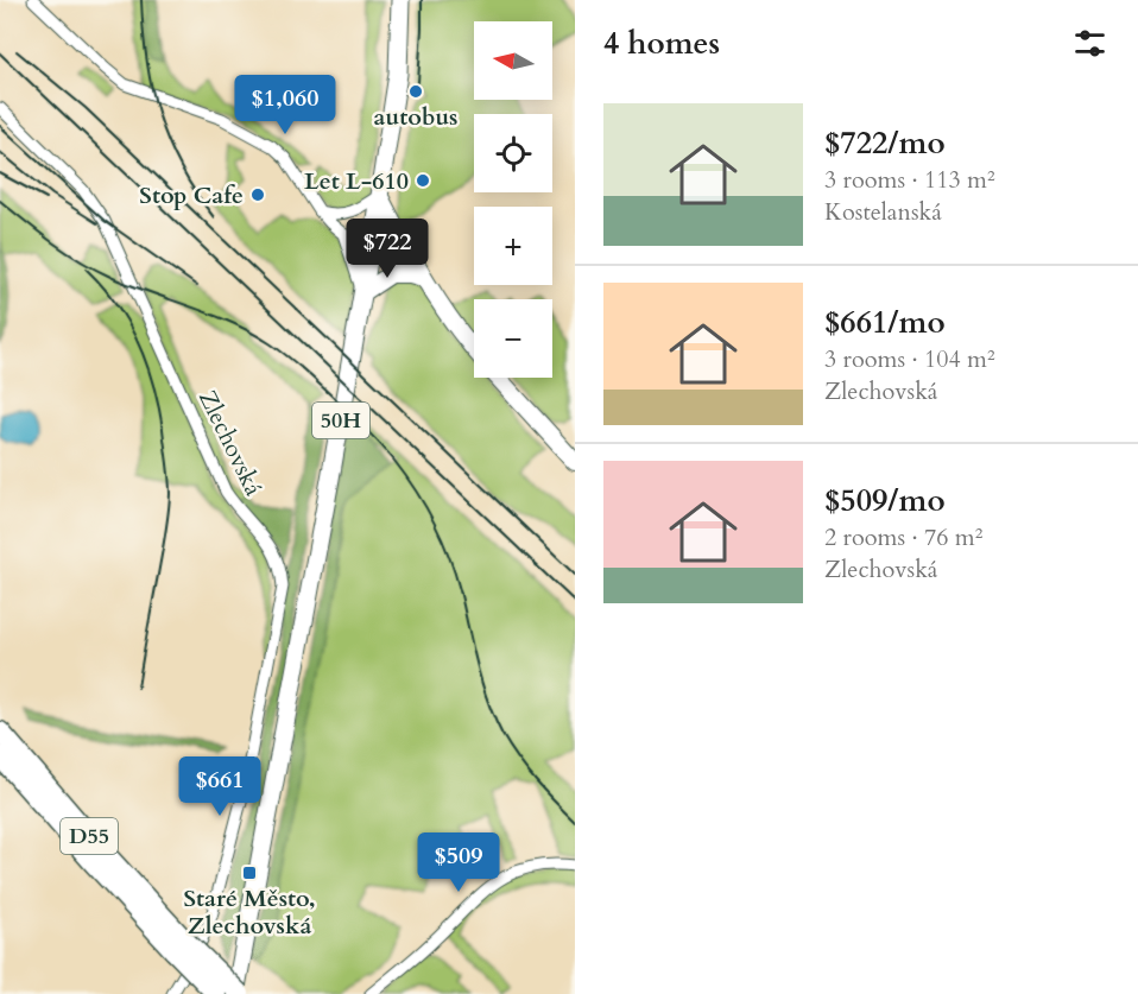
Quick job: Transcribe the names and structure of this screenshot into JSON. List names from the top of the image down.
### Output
{
  "streets": {
    "highway": ["D55"],
    "main road": ["50H"],
    "street": ["Zlechovská"]
  },
  "crossings": [
    ["50H", "D55"]
  ],
  "places": {
    "other": ["autobus", "Let L-610", "Stop Cafe"],
    "transit": ["Staré Město, Zlechovská"]
  },
  "north": "left",
  "page": {
    "heading": "4 homes",
    "map_buttons": ["+", "−"],
    "price": [
      "$1,060",
      "$722",
      "$661",
      "$509"
    ],
    "list": [
      {
        "name": "$722/mo",
        "note": "3 rooms · 113 m² · Kostelanská"
      },
      {
        "name": "$661/mo",
        "note": "3 rooms · 104 m² · Zlechovská"
      },
      {
        "name": "$509/mo",
        "note": "2 rooms · 76 m² · Zlechovská"
      }
    ]
  }
}
